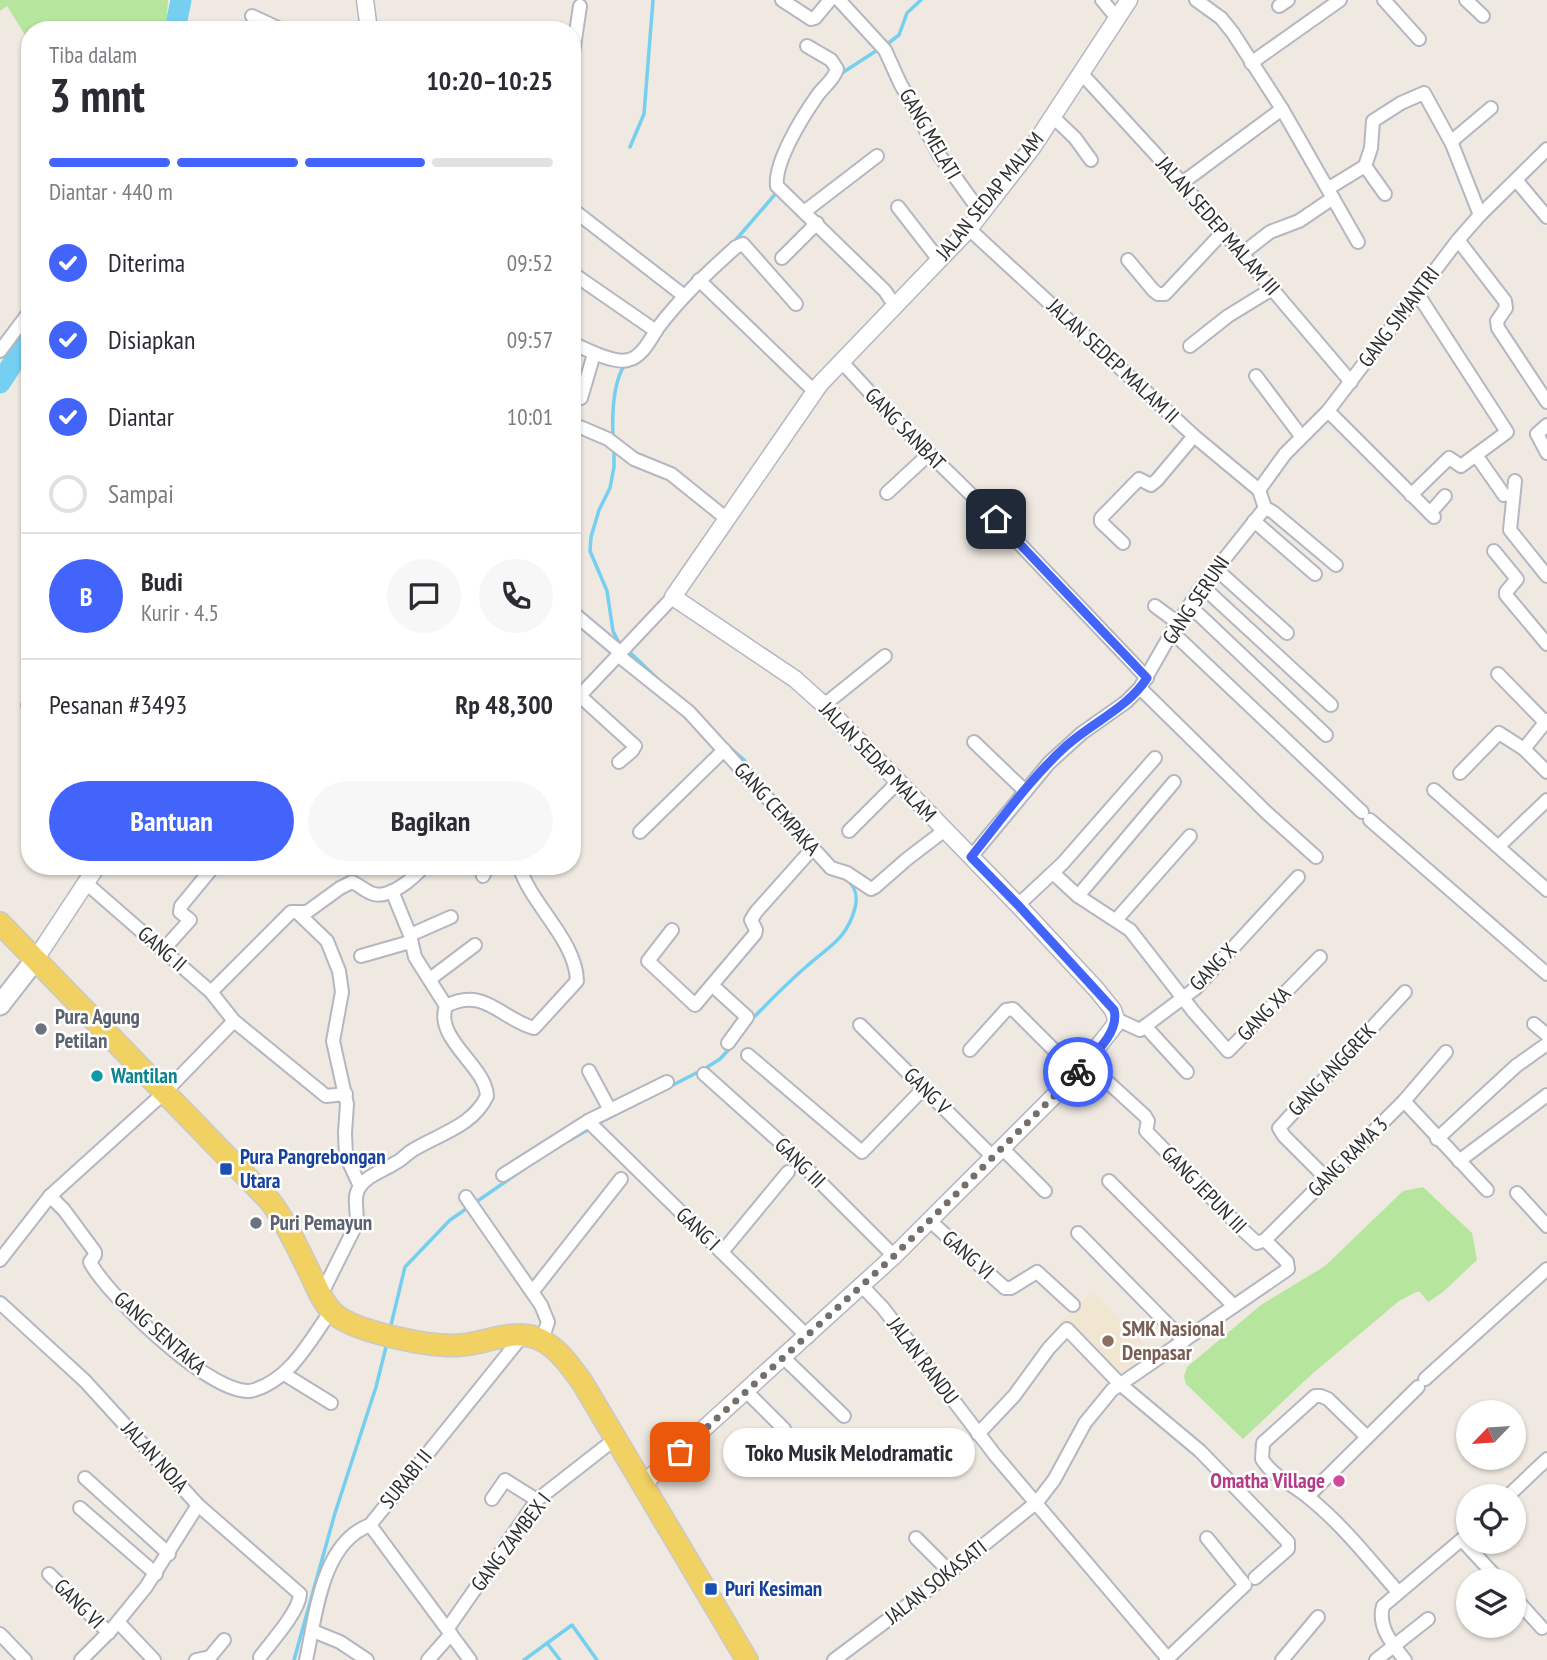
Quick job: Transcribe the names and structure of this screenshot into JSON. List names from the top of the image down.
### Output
{
  "streets": {
    "street": [
      "GANG MELATI",
      "JALAN SEDAP MALAM",
      "JALAN SEDEP MALAM III",
      "GANG SIMANTRI",
      "JALAN SEDEP MALAM II",
      "GANG SANBAT",
      "GANG SERUNI",
      "GANG CEMPAKA",
      "GANG II",
      "GANG X",
      "GANG XA",
      "GANG ANGGREK",
      "GANG V",
      "GANG RAMA 3",
      "GANG III",
      "GANG JEPUN III",
      "GANG I",
      "GANG VI",
      "GANG SENTAKA",
      "JALAN RANDU",
      "JALAN NOJA",
      "SURABI II",
      "GANG ZAMBEX I",
      "JALAN SOKASATI"
    ]
  },
  "crossings": [
    ["GANG MELATI", "JALAN SEDAP MALAM"],
    ["JALAN SEDAP MALAM", "JALAN SEDEP MALAM III"],
    ["JALAN SEDAP MALAM", "JALAN SEDEP MALAM II"],
    ["JALAN SEDAP MALAM", "GANG SANBAT"],
    ["JALAN SEDAP MALAM", "GANG SERUNI"],
    ["JALAN SEDAP MALAM", "GANG CEMPAKA"],
    ["JALAN SEDEP MALAM III", "GANG SIMANTRI"],
    ["GANG SIMANTRI", "JALAN SEDEP MALAM II"],
    ["GANG SANBAT", "GANG SERUNI"],
    ["GANG X", "GANG XA"],
    ["GANG ANGGREK", "GANG RAMA 3"],
    ["GANG RAMA 3", "GANG JEPUN III"],
    ["GANG RAMA 3", "JALAN SOKASATI"],
    ["GANG JEPUN III", "JALAN SOKASATI"],
    ["GANG VI", "JALAN NOJA"],
    ["JALAN RANDU", "JALAN SOKASATI"],
    ["SURABI II", "GANG ZAMBEX I"]
  ],
  "places": {
    "other": [
      "Pura Agung Petilan",
      "Wantilan",
      "Puri Pemayun",
      "SMK Nasional Denpasar",
      "Toko Musik Melodramatic",
      "Omatha Village"
    ],
    "transit": ["Pura Pangrebongan Utara", "Puri Kesiman"]
  },
  "north": "bottom left",
  "page": {
    "heading": ["3 mnt", "Tiba dalam", "10:20–10:25"],
    "panel": [
      "Budi",
      "Kurir · 4.5",
      "Pesanan #3493",
      "Rp 48,300"
    ],
    "bar": "Diantar · 440 m",
    "list": [
      ["Diterima", "09:52"],
      ["Disiapkan", "09:57"],
      ["Diantar", "10:01"],
      "Sampai"
    ],
    "round": "B",
    "buttons": ["Bantuan", "Bagikan"],
    "bubble": "Toko Musik Melodramatic"
  }
}
